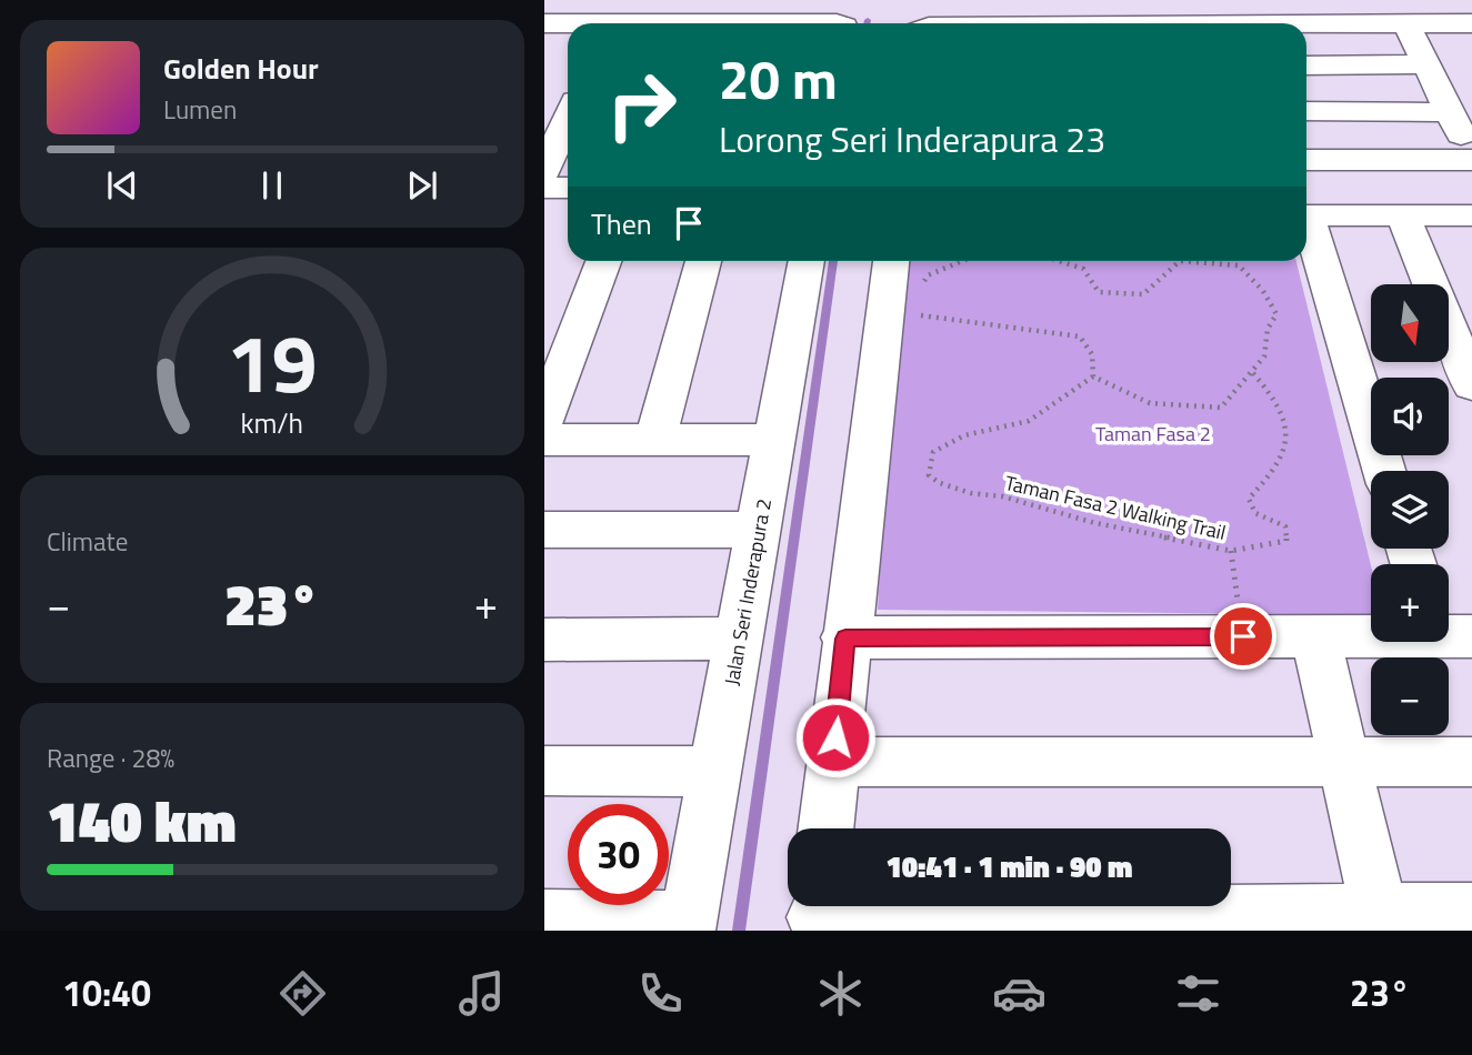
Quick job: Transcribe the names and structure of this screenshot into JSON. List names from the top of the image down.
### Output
{
  "streets": {
    "street": ["Jalan Seri Inderapura 2"],
    "path": ["Taman Fasa 2 Walking Trail"]
  },
  "parks": ["Taman Fasa 2"],
  "north": "bottom",
  "page": {
    "turn": ["20 m", "Lorong Seri Inderapura 23"],
    "song": ["Golden Hour", "Lumen"],
    "then": "Then",
    "map_buttons": ["+", "−"],
    "tile": [
      "Climate",
      ["Range · 28%", "140 km"]
    ],
    "heat": ["−", "23°", "+"],
    "limit": "30",
    "trip": "10:41 · 1 min · 90 m",
    "tabs": ["10:40", "23°"],
    "gauge": ["19", "km/h"]
  }
}
